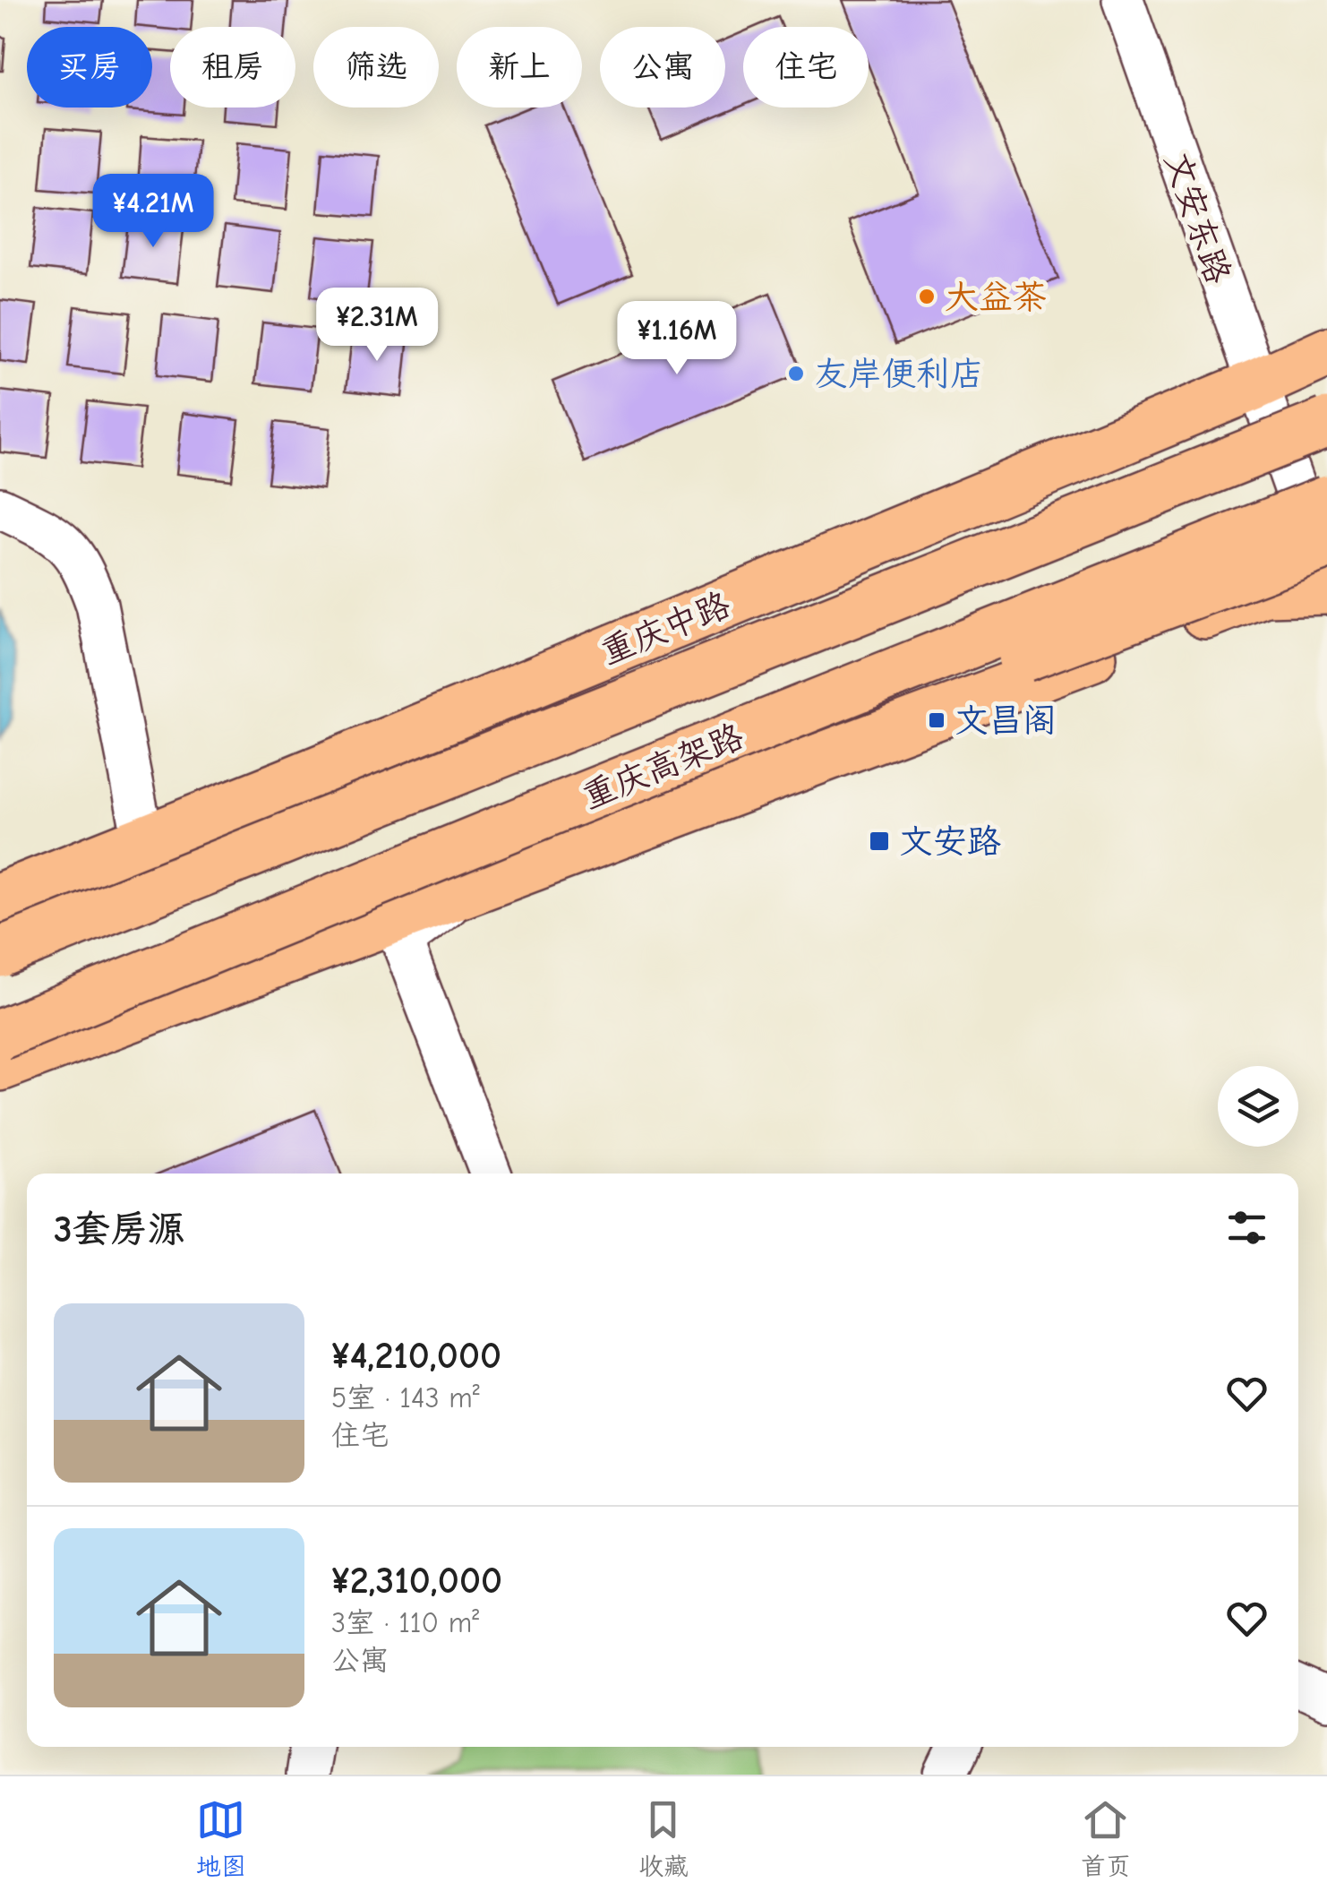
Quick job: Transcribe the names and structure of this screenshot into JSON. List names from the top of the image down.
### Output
{
  "streets": {
    "main road": ["重庆中路", "重庆高架路"],
    "street": ["文安东路"]
  },
  "crossings": [
    ["文安东路", "重庆中路"]
  ],
  "places": {
    "other": ["大益茶", "友岸便利店"],
    "transit": ["文昌阁", "文安路"]
  },
  "page": {
    "chip": [
      "买房",
      "租房",
      "筛选",
      "新上",
      "公寓",
      "住宅"
    ],
    "price": ["¥4.21M", "¥2.31M", "¥1.16M"],
    "heading": "3套房源",
    "list": [
      {
        "name": "¥4,210,000",
        "note": "5室 · 143 m² · 住宅"
      },
      {
        "name": "¥2,310,000",
        "note": "3室 · 110 m² · 公寓"
      }
    ],
    "tabs": ["地图", "收藏", "首页"]
  }
}
